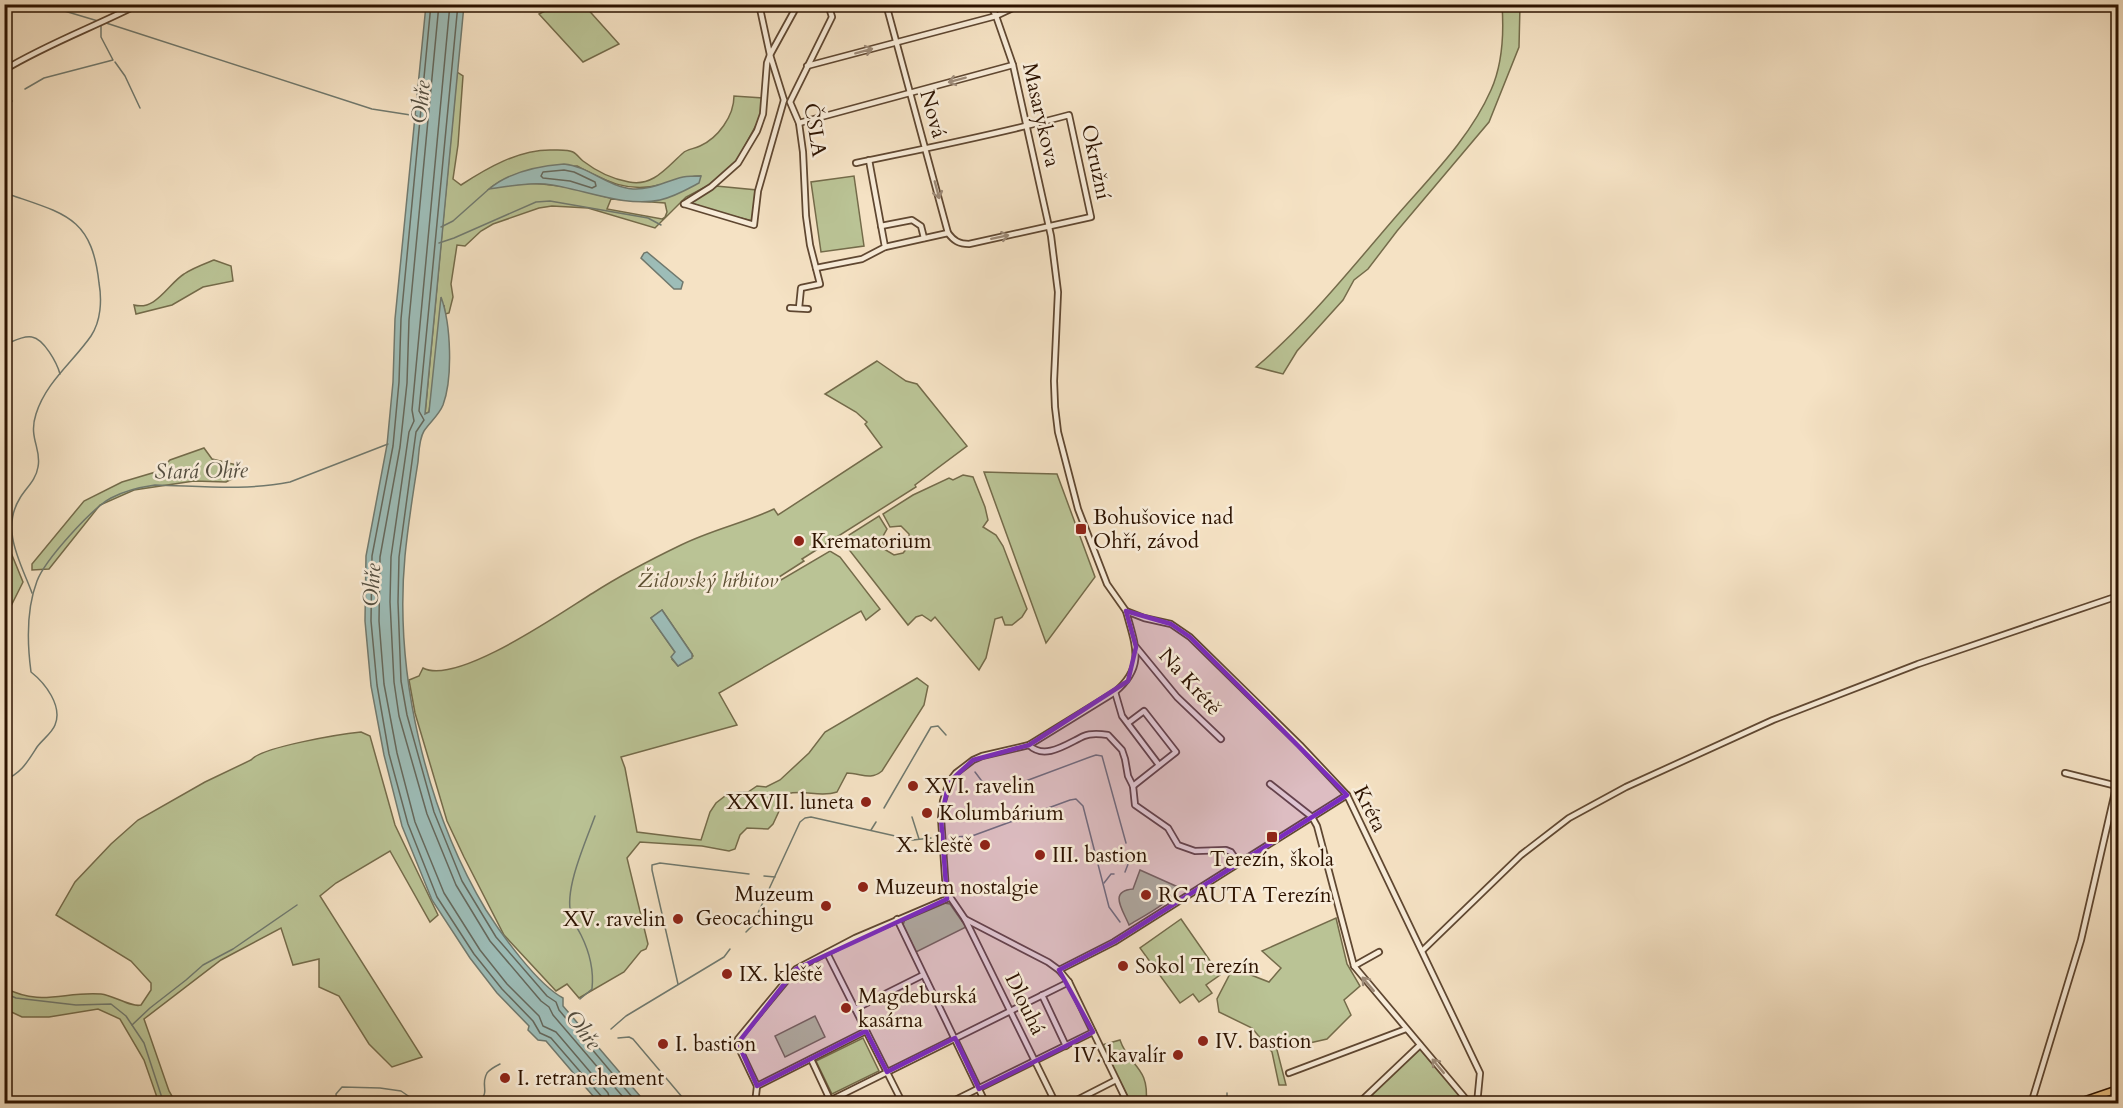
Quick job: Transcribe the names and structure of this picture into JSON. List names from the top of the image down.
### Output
{
  "streets": {
    "street": [
      "Nová",
      "Masarykova",
      "ČSLA",
      "Okružní",
      "Na Krétě",
      "Kréta",
      "Dlouhá"
    ]
  },
  "crossings": [
    ["Masarykova", "Okružní"],
    ["Masarykova", "Kréta"]
  ],
  "one_way": ["Nová"],
  "water": ["Ohře", "Stará Ohře"],
  "parks": ["Židovský hřbitov"],
  "places": {
    "transit": ["Bohušovice nad Ohří, závod", "Terezín, škola"],
    "other": [
      "Krematorium",
      "XVI. ravelin",
      "XXVII. luneta",
      "Kolumbárium",
      "X. kleště",
      "III. bastion",
      "Muzeum nostalgie",
      "RC AUTA Terezín",
      "Muzeum Geocachingu",
      "XV. ravelin",
      "Sokol Terezín",
      "IX. kleště",
      "Magdeburská kasárna",
      "IV. bastion",
      "I. bastion",
      "IV. kavalír",
      "I. retranchement"
    ]
  }
}
